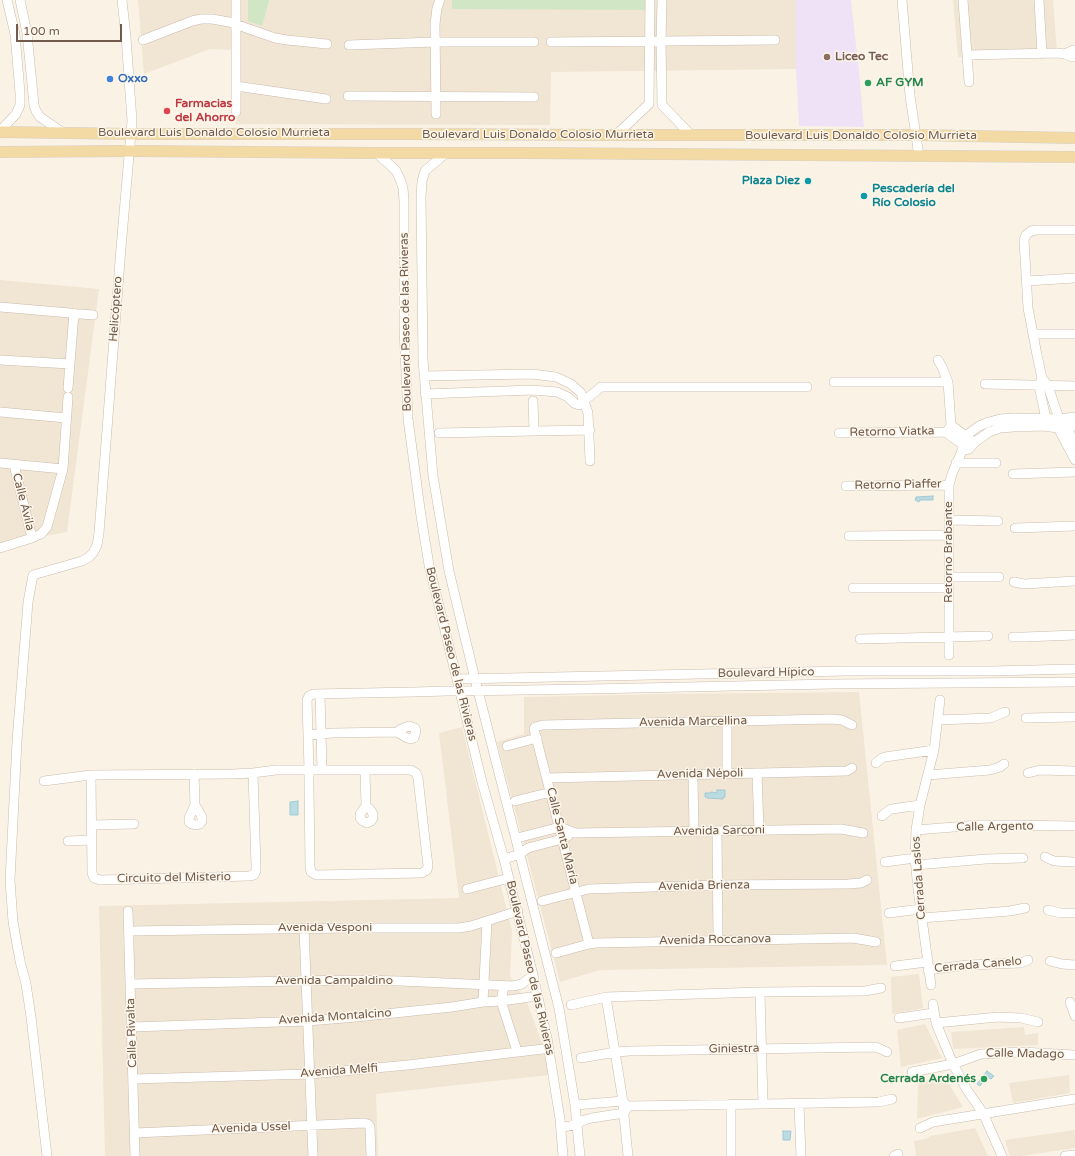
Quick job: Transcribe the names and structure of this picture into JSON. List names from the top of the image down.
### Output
{
  "streets": {
    "main road": ["Boulevard Luis Donaldo Colosio Murrieta"],
    "street": [
      "Helicóptero",
      "Boulevard Paseo de las Rivieras",
      "Retorno Viatka",
      "Retorno Piaffer",
      "Calle Ávila",
      "Retorno Brabante",
      "Boulevard Hípico",
      "Avenida Marcellina",
      "Avenida Népoli",
      "Calle Argento",
      "Avenida Sarconi",
      "Calle Santa María",
      "Circuito del Misterio",
      "Cerrada Laslos",
      "Avenida Brienza",
      "Avenida Vesponi",
      "Avenida Roccanova",
      "Cerrada Canelo",
      "Avenida Campaldino",
      "Avenida Montalcino",
      "Calle Rivalta",
      "Giniestra",
      "Calle Madago",
      "Avenida Melfi",
      "Avenida Ussel"
    ]
  },
  "crossings": [
    ["Boulevard Luis Donaldo Colosio Murrieta", "Helicóptero"],
    ["Boulevard Luis Donaldo Colosio Murrieta", "Boulevard Paseo de las Rivieras"],
    ["Boulevard Paseo de las Rivieras", "Boulevard Hípico"],
    ["Boulevard Paseo de las Rivieras", "Avenida Sarconi"],
    ["Boulevard Paseo de las Rivieras", "Avenida Vesponi"],
    ["Boulevard Paseo de las Rivieras", "Avenida Montalcino"],
    ["Retorno Piaffer", "Retorno Brabante"],
    ["Avenida Marcellina", "Calle Santa María"],
    ["Avenida Népoli", "Calle Santa María"],
    ["Calle Argento", "Cerrada Laslos"],
    ["Avenida Sarconi", "Calle Santa María"],
    ["Calle Santa María", "Avenida Brienza"],
    ["Calle Santa María", "Avenida Roccanova"],
    ["Cerrada Laslos", "Cerrada Canelo"],
    ["Avenida Vesponi", "Calle Rivalta"],
    ["Avenida Campaldino", "Calle Rivalta"],
    ["Avenida Montalcino", "Calle Rivalta"],
    ["Calle Rivalta", "Avenida Melfi"],
    ["Calle Rivalta", "Avenida Ussel"]
  ],
  "places": [
    "Liceo Tec",
    "Oxxo",
    "AF GYM",
    "Farmacias del Ahorro",
    "Plaza Diez",
    "Pescadería del Río Colosio",
    "Cerrada Ardenés"
  ],
  "scale_bar": "100 m"
}
